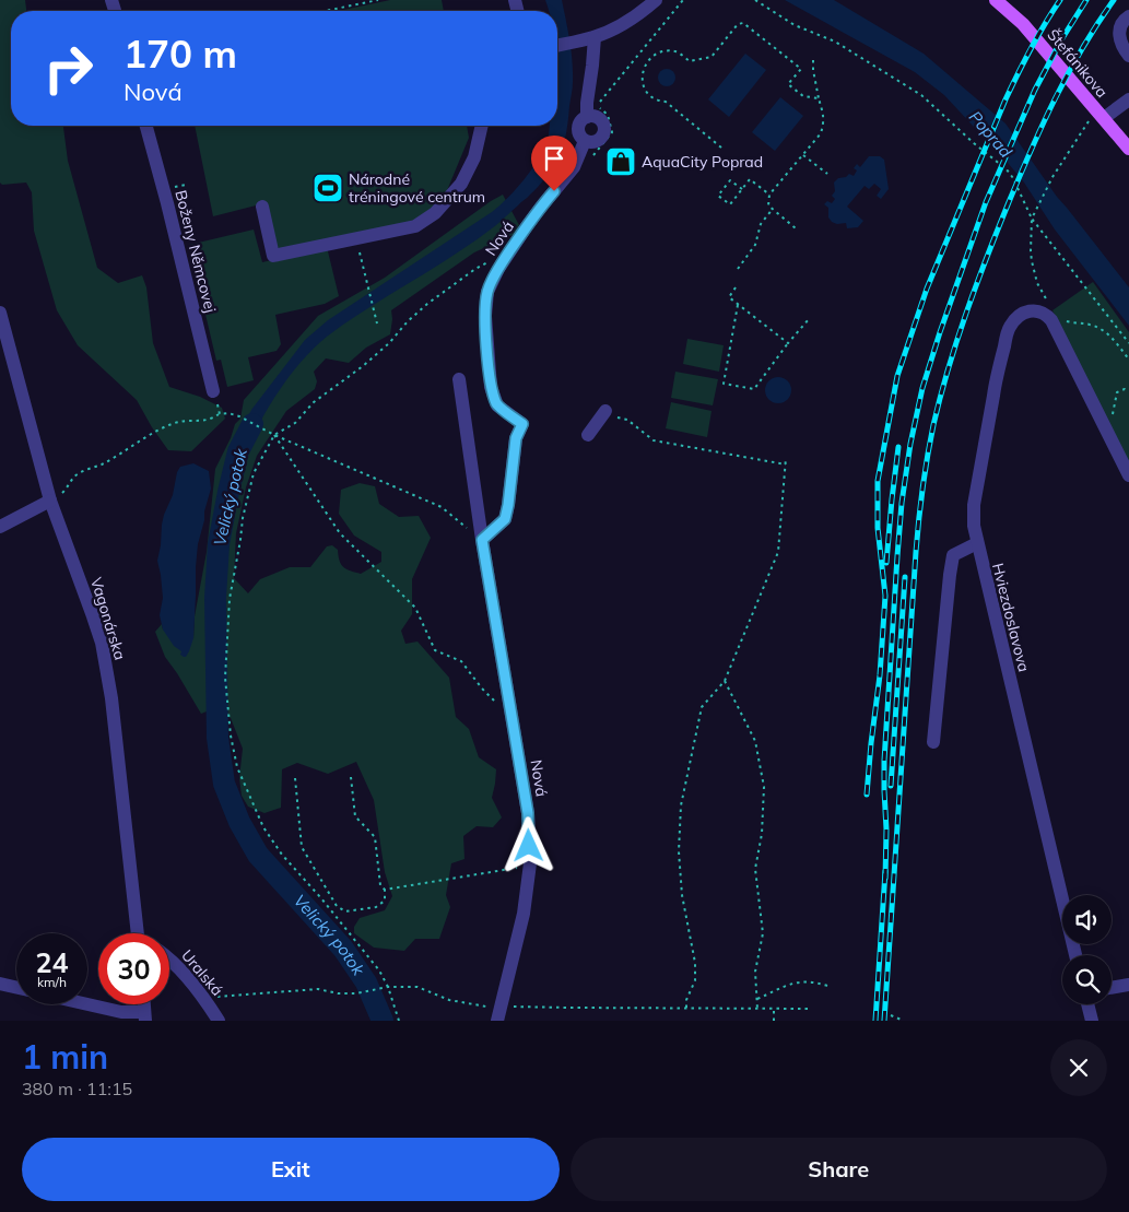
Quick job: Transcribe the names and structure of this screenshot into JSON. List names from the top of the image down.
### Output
{
  "streets": {
    "main road": ["Štefánikova"],
    "street": [
      "Nová",
      "Boženy Němcovej",
      "Hviezdoslavova",
      "Vagonárska",
      "Uralská"
    ]
  },
  "water": ["Poprad", "Velický potok"],
  "places": {
    "shop": ["AquaCity Poprad"],
    "sports": ["Národné tréningové centrum"]
  },
  "page": {
    "turn": ["170 m", "Nová"],
    "speed": "24 km/h",
    "limit": "30",
    "heading": ["1 min", "380 m · 11:15"],
    "buttons": ["Exit", "Share"]
  }
}
